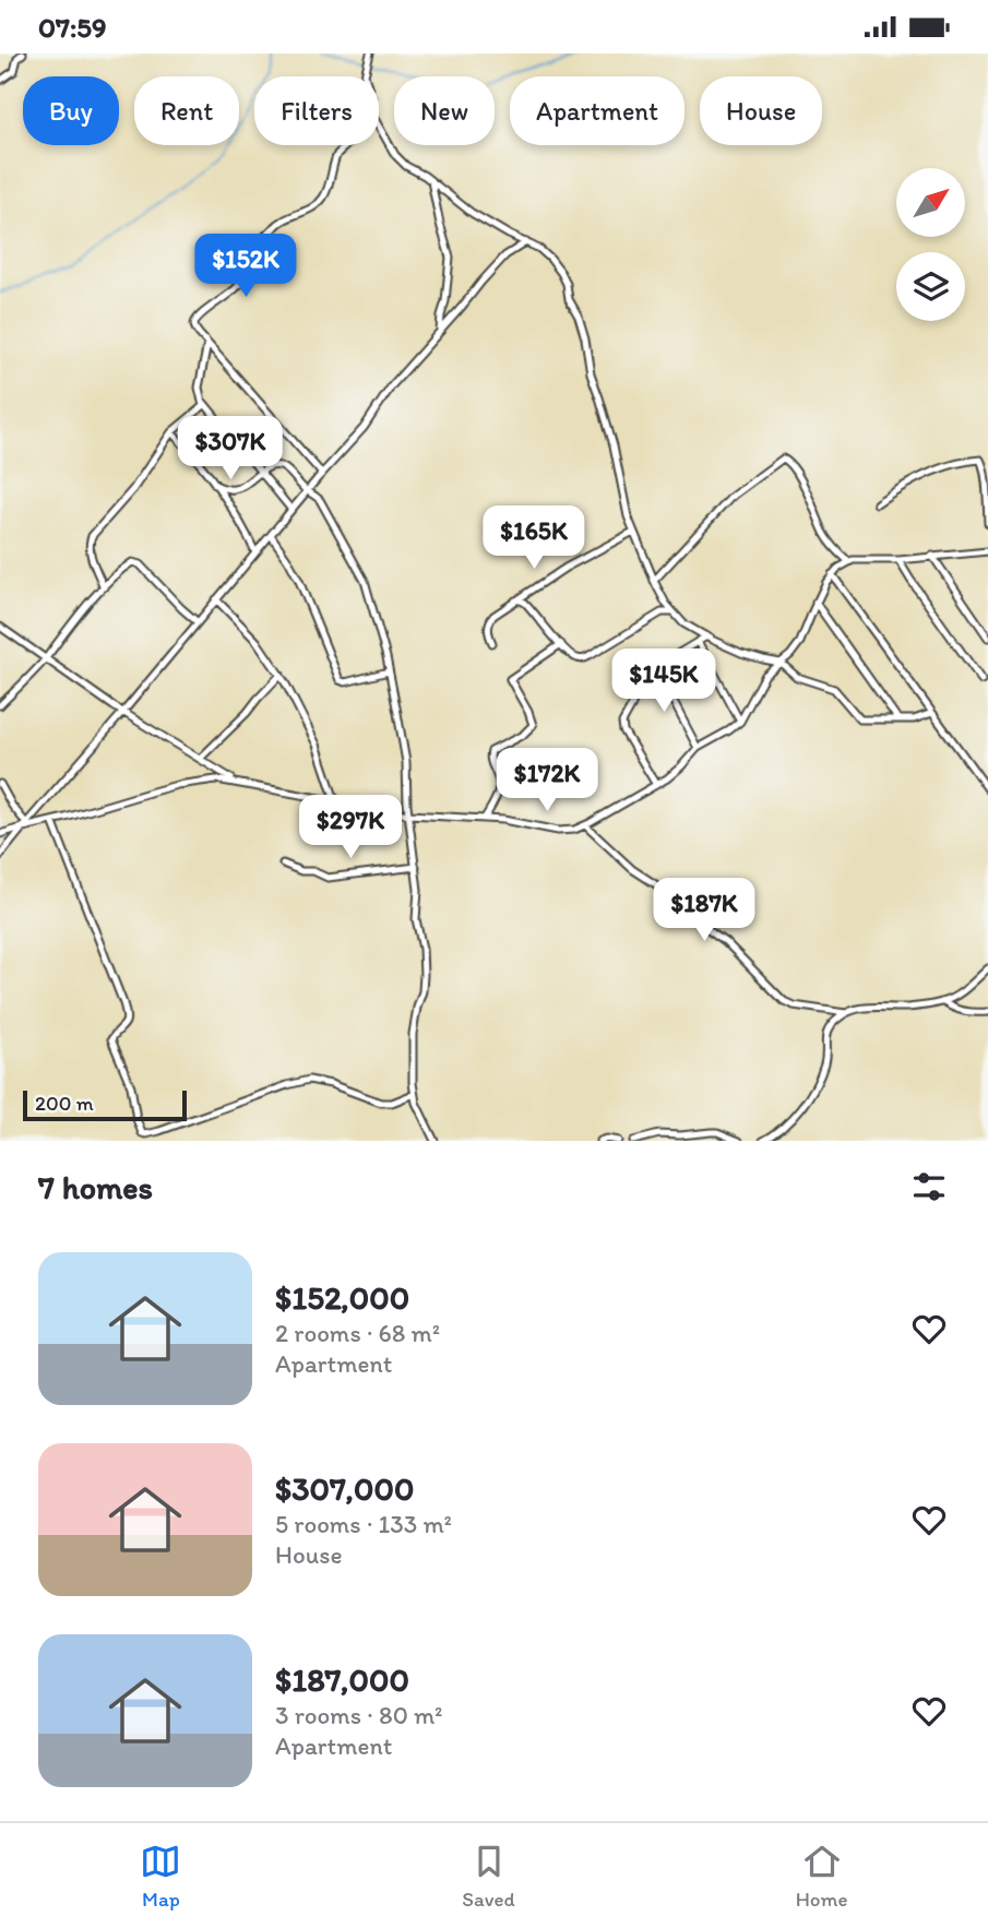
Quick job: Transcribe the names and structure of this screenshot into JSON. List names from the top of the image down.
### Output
{
  "scale_bar": "200 m",
  "north": "top right",
  "page": {
    "status": "07:59",
    "chip": [
      "Buy",
      "Rent",
      "Filters",
      "New",
      "Apartment",
      "House"
    ],
    "price": [
      "$152K",
      "$307K",
      "$165K",
      "$145K",
      "$172K",
      "$297K",
      "$187K"
    ],
    "scale": "200 m",
    "heading": "7 homes",
    "list": [
      {
        "name": "$152,000",
        "note": "2 rooms · 68 m² · Apartment"
      },
      {
        "name": "$307,000",
        "note": "5 rooms · 133 m² · House"
      },
      {
        "name": "$187,000",
        "note": "3 rooms · 80 m² · Apartment"
      }
    ],
    "tabs": ["Map", "Saved", "Home"]
  }
}
